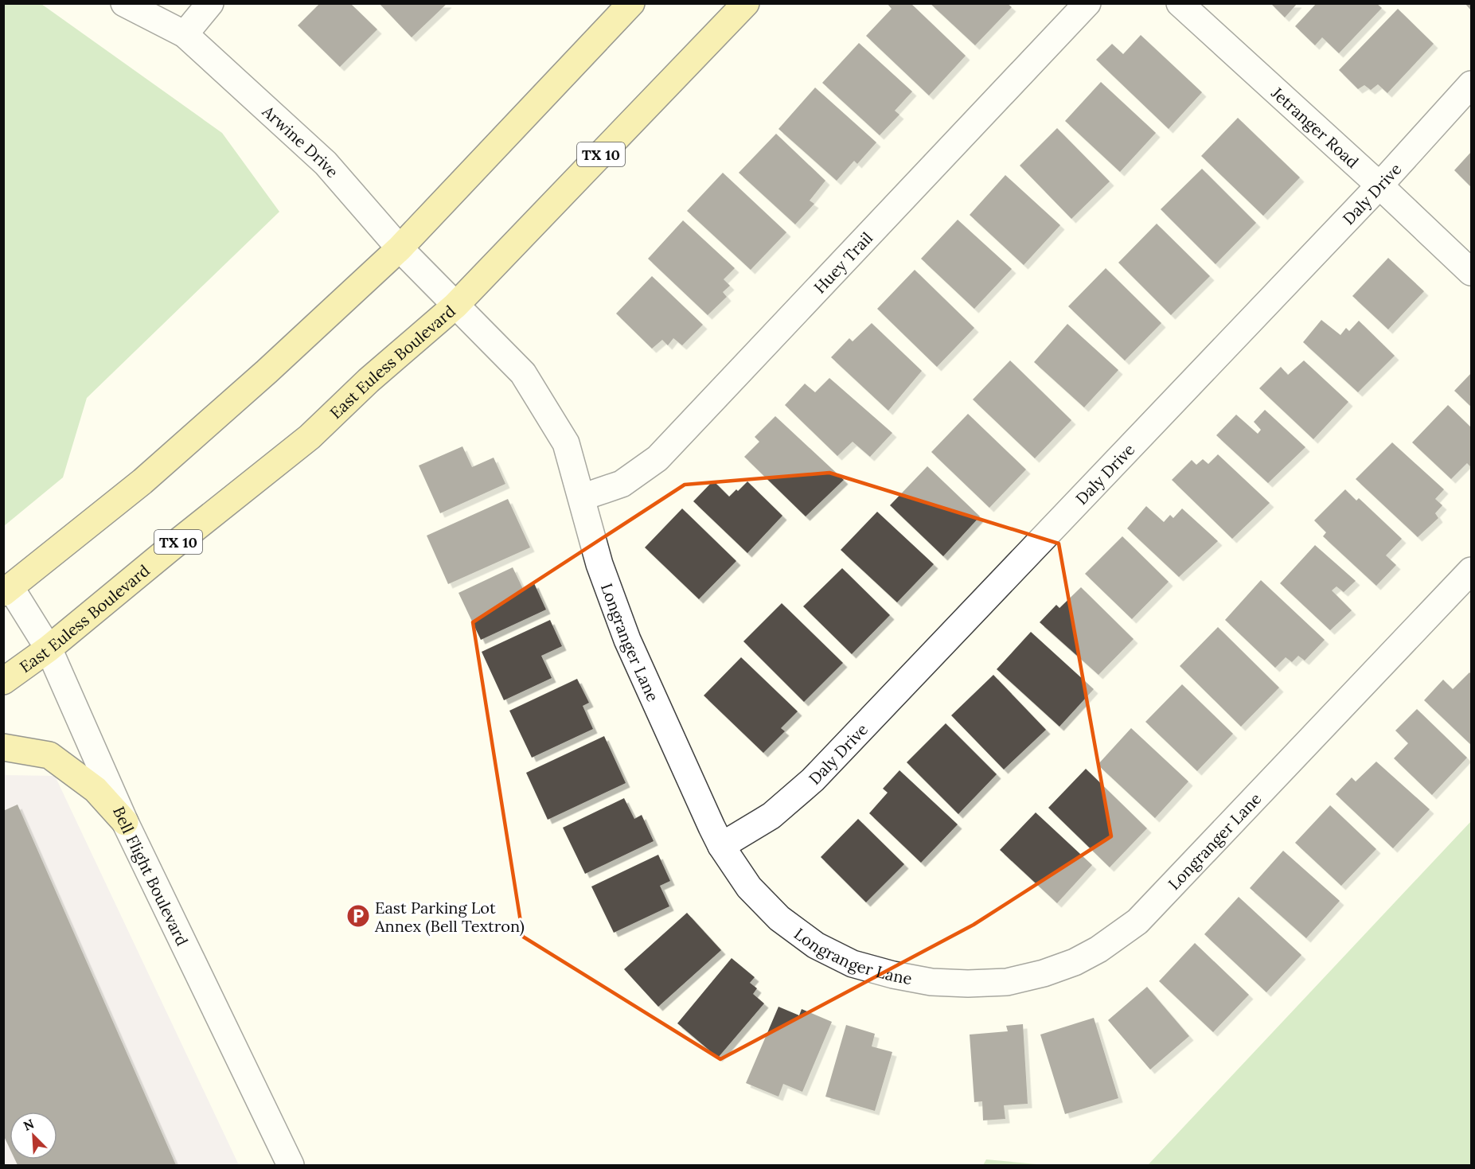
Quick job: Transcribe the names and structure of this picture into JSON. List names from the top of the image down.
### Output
{
  "streets": {
    "main road": ["TX 10", "East Euless Boulevard"],
    "street": [
      "Jetranger Road",
      "Arwine Drive",
      "Daly Drive",
      "Huey Trail",
      "Longranger Lane",
      "Bell Flight Boulevard"
    ]
  },
  "crossings": [
    ["Jetranger Road", "Daly Drive"],
    ["Arwine Drive", "East Euless Boulevard"],
    ["Arwine Drive", "Longranger Lane"],
    ["Daly Drive", "Longranger Lane"],
    ["Huey Trail", "Longranger Lane"],
    ["East Euless Boulevard", "Longranger Lane"],
    ["East Euless Boulevard", "Bell Flight Boulevard"]
  ],
  "places": {
    "parking": ["East Parking Lot Annex (Bell Textron)"]
  },
  "north": "top left"
}
